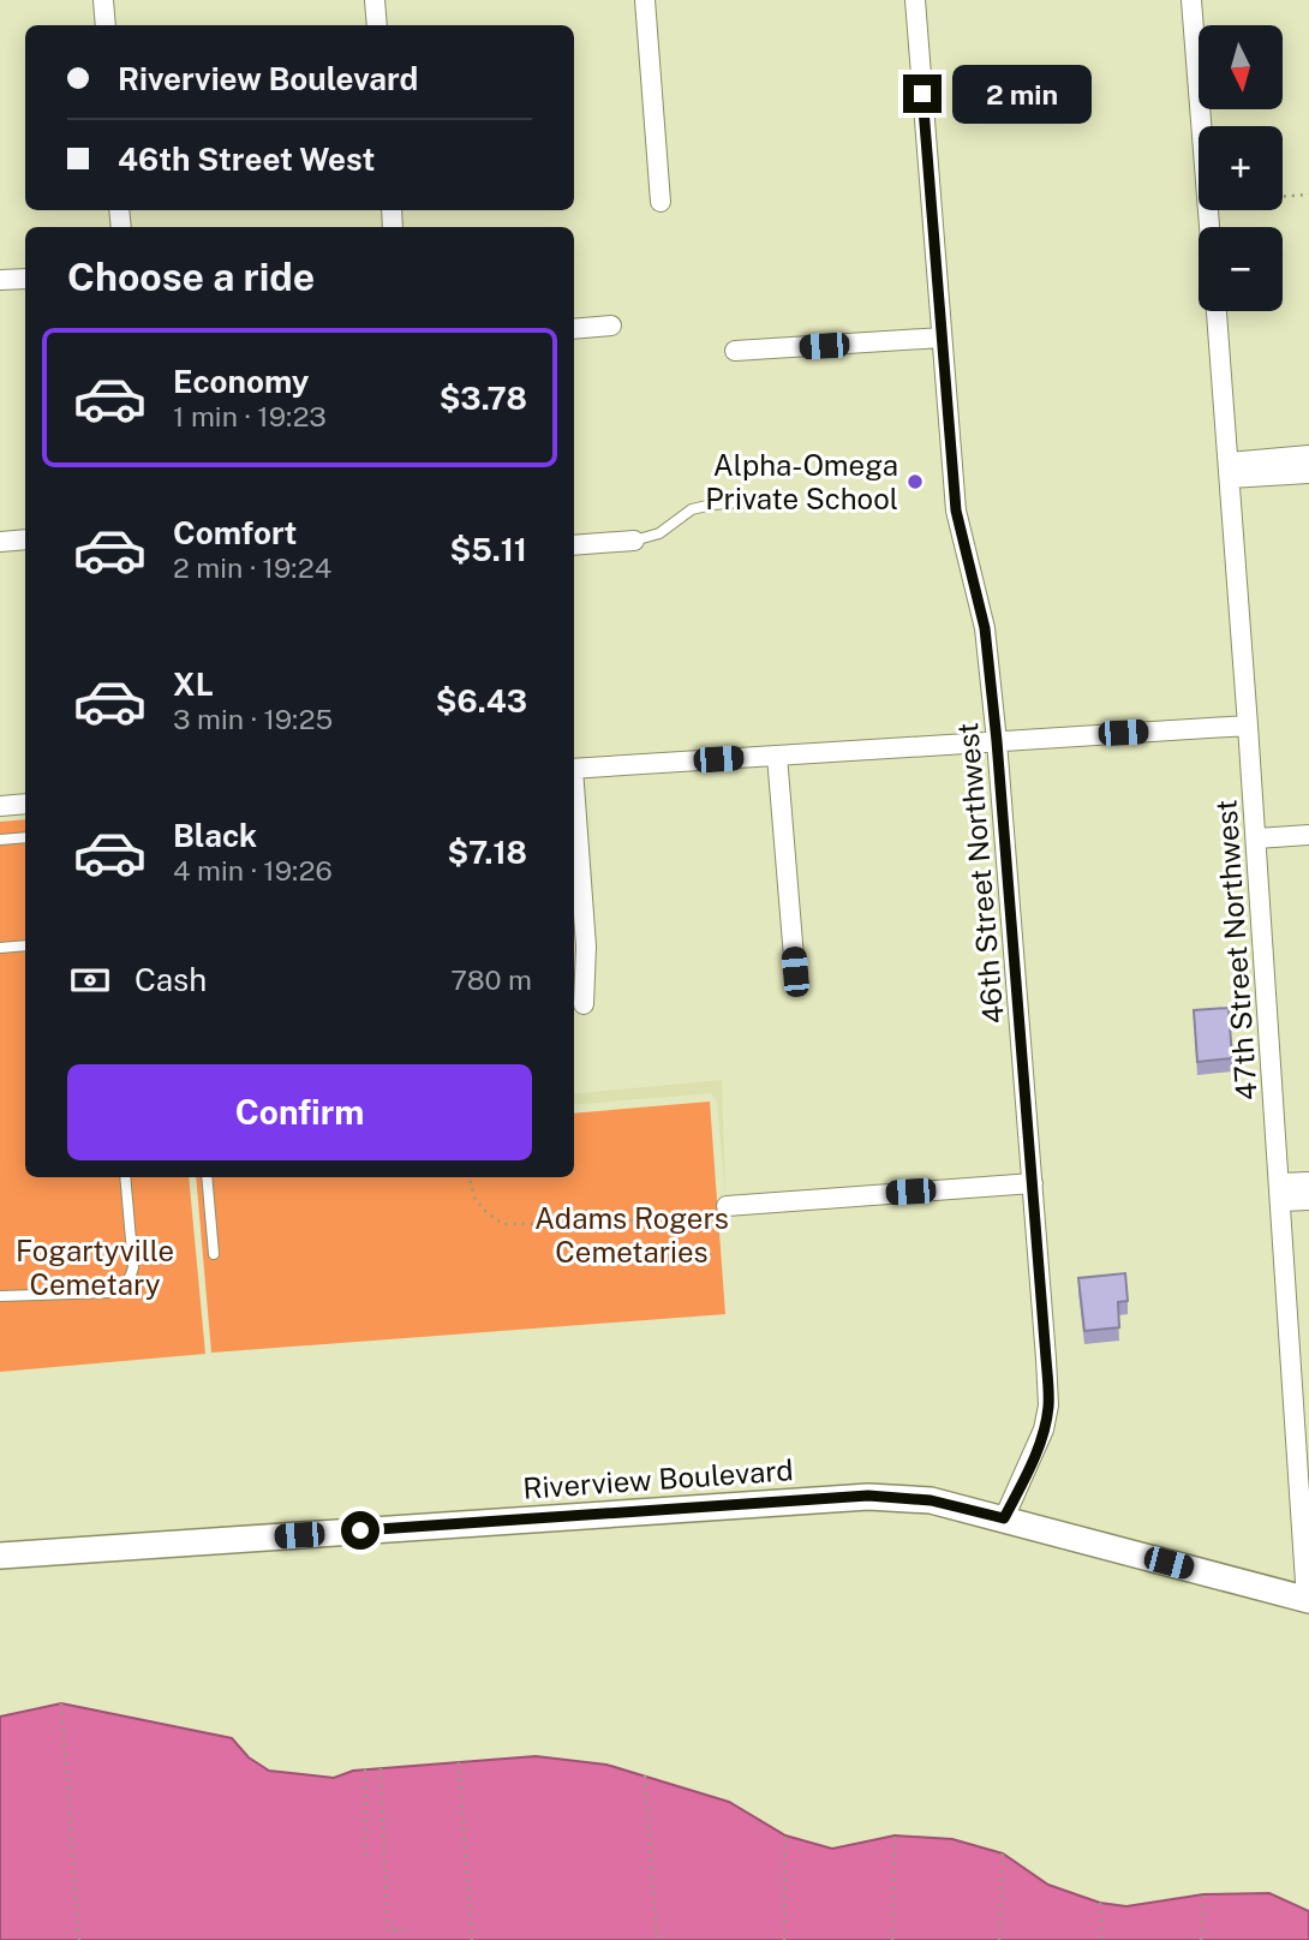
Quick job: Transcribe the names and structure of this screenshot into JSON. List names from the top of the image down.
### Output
{
  "streets": {
    "street": ["46th Street Northwest", "47th Street Northwest", "Riverview Boulevard"]
  },
  "crossings": [
    ["46th Street Northwest", "Riverview Boulevard"],
    ["47th Street Northwest", "Riverview Boulevard"]
  ],
  "parks": ["Adams Rogers Cemetaries", "Fogartyville Cemetary"],
  "places": ["Alpha-Omega Private School"],
  "north": "bottom",
  "page": {
    "map_buttons": ["+", "−"],
    "banner": ["Riverview Boulevard", "46th Street West"],
    "bubble": "2 min",
    "heading": "Choose a ride",
    "list": [
      {
        "name": "Economy",
        "note": "1 min · 19:23",
        "value": "$3.78"
      },
      {
        "name": "Comfort",
        "note": "2 min · 19:24",
        "value": "$5.11"
      },
      {
        "name": "XL",
        "note": "3 min · 19:25",
        "value": "$6.43"
      },
      {
        "name": "Black",
        "note": "4 min · 19:26",
        "value": "$7.18"
      }
    ],
    "pay": ["Cash", "780 m"],
    "buttons": "Confirm"
  }
}
